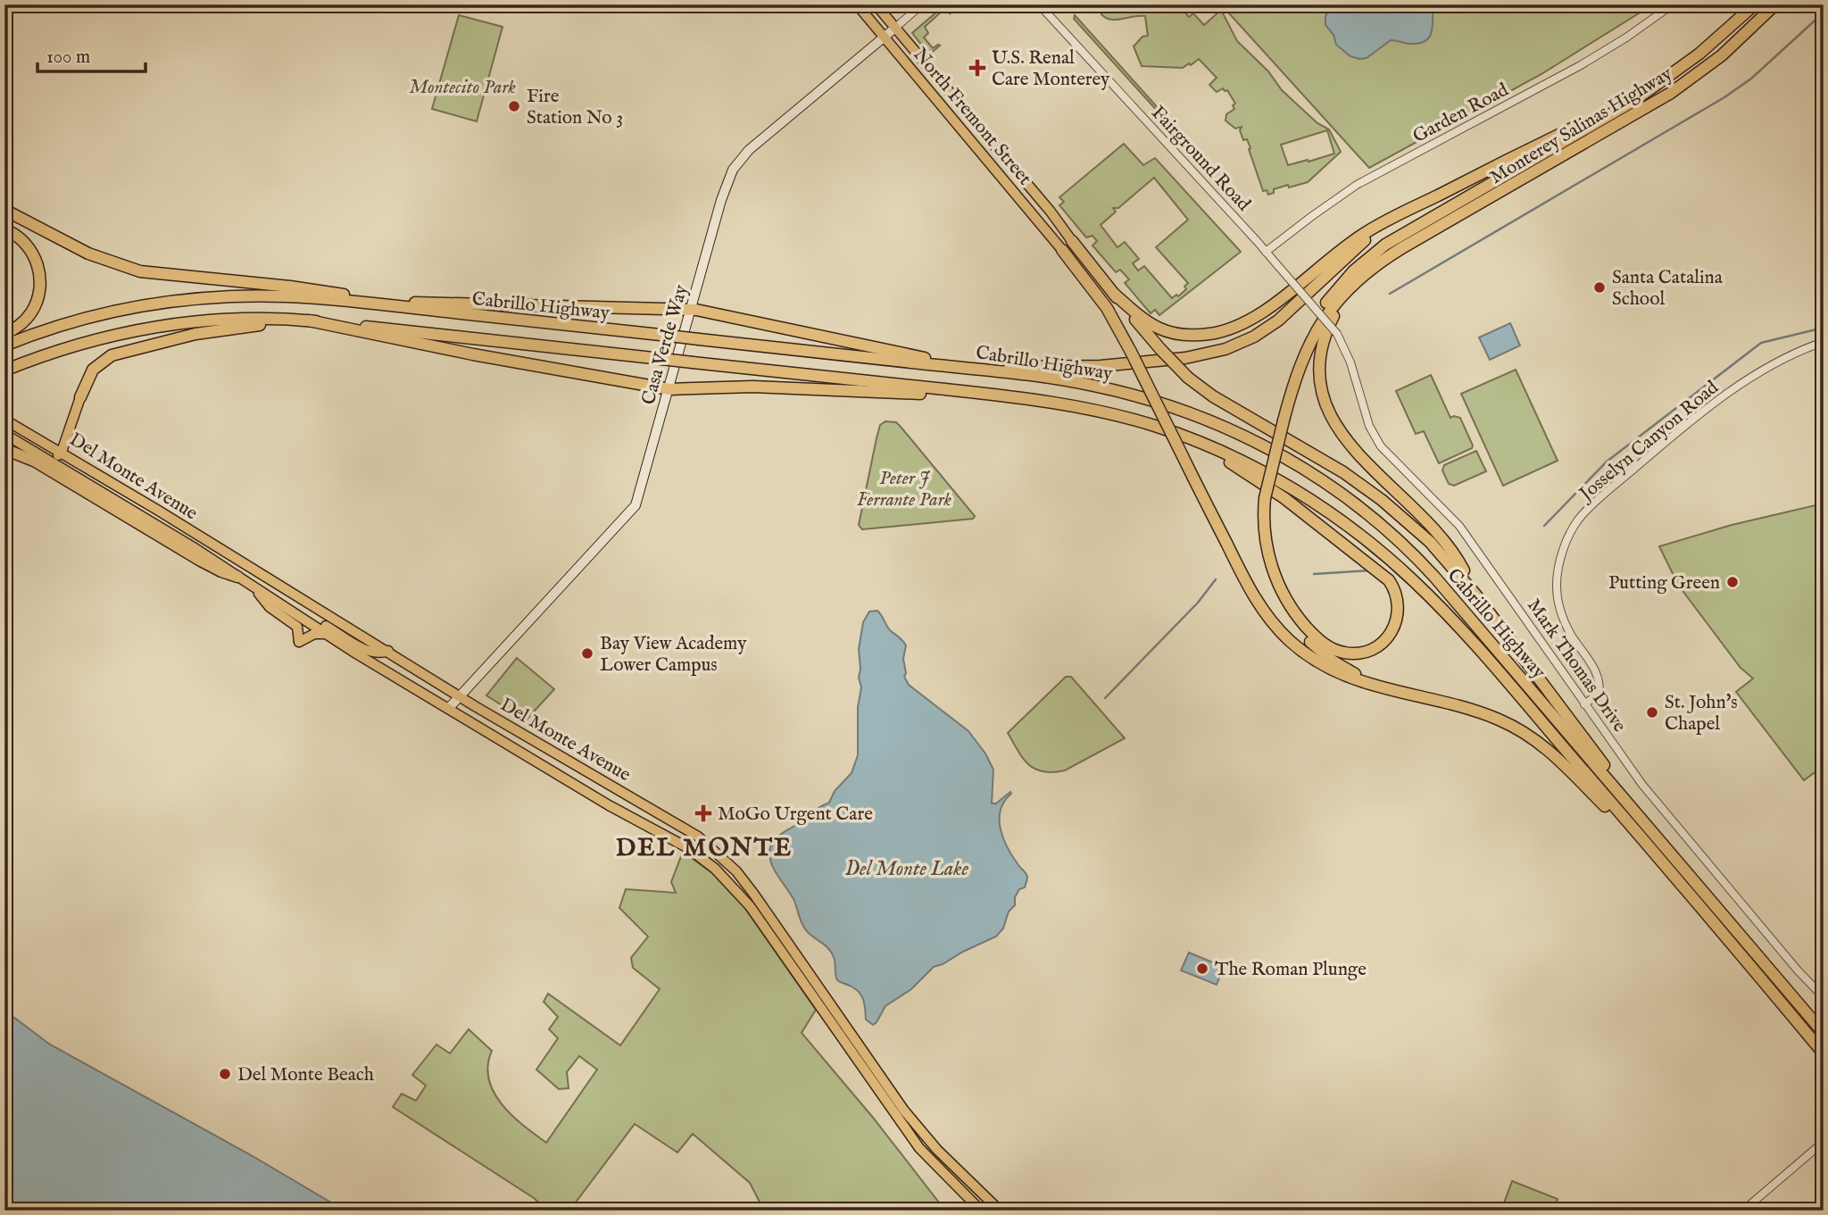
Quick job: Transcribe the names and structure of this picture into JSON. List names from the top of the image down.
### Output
{
  "streets": {
    "highway": ["Monterey Salinas Highway", "Cabrillo Highway"],
    "main road": ["North Fremont Street", "Casa Verde Way", "Del Monte Avenue"],
    "street": [
      "Garden Road",
      "Fairground Road",
      "Josselyn Canyon Road",
      "Mark Thomas Drive"
    ]
  },
  "crossings": [
    ["Garden Road", "Fairground Road"],
    ["North Fremont Street", "Casa Verde Way"],
    ["Fairground Road", "Mark Thomas Drive"],
    ["Casa Verde Way", "Del Monte Avenue"],
    ["Josselyn Canyon Road", "Mark Thomas Drive"]
  ],
  "districts": ["DEL MONTE"],
  "water": ["Del Monte Lake"],
  "parks": ["Montecito Park", "Peter J Ferrante Park"],
  "places": {
    "health": ["U.S. Renal Care Monterey", "MoGo Urgent Care"],
    "other": [
      "Fire Station No 3",
      "Santa Catalina School",
      "Putting Green",
      "Bay View Academy Lower Campus",
      "St. John's Chapel",
      "The Roman Plunge",
      "Del Monte Beach"
    ]
  },
  "scale_bar": "100 m"
}
